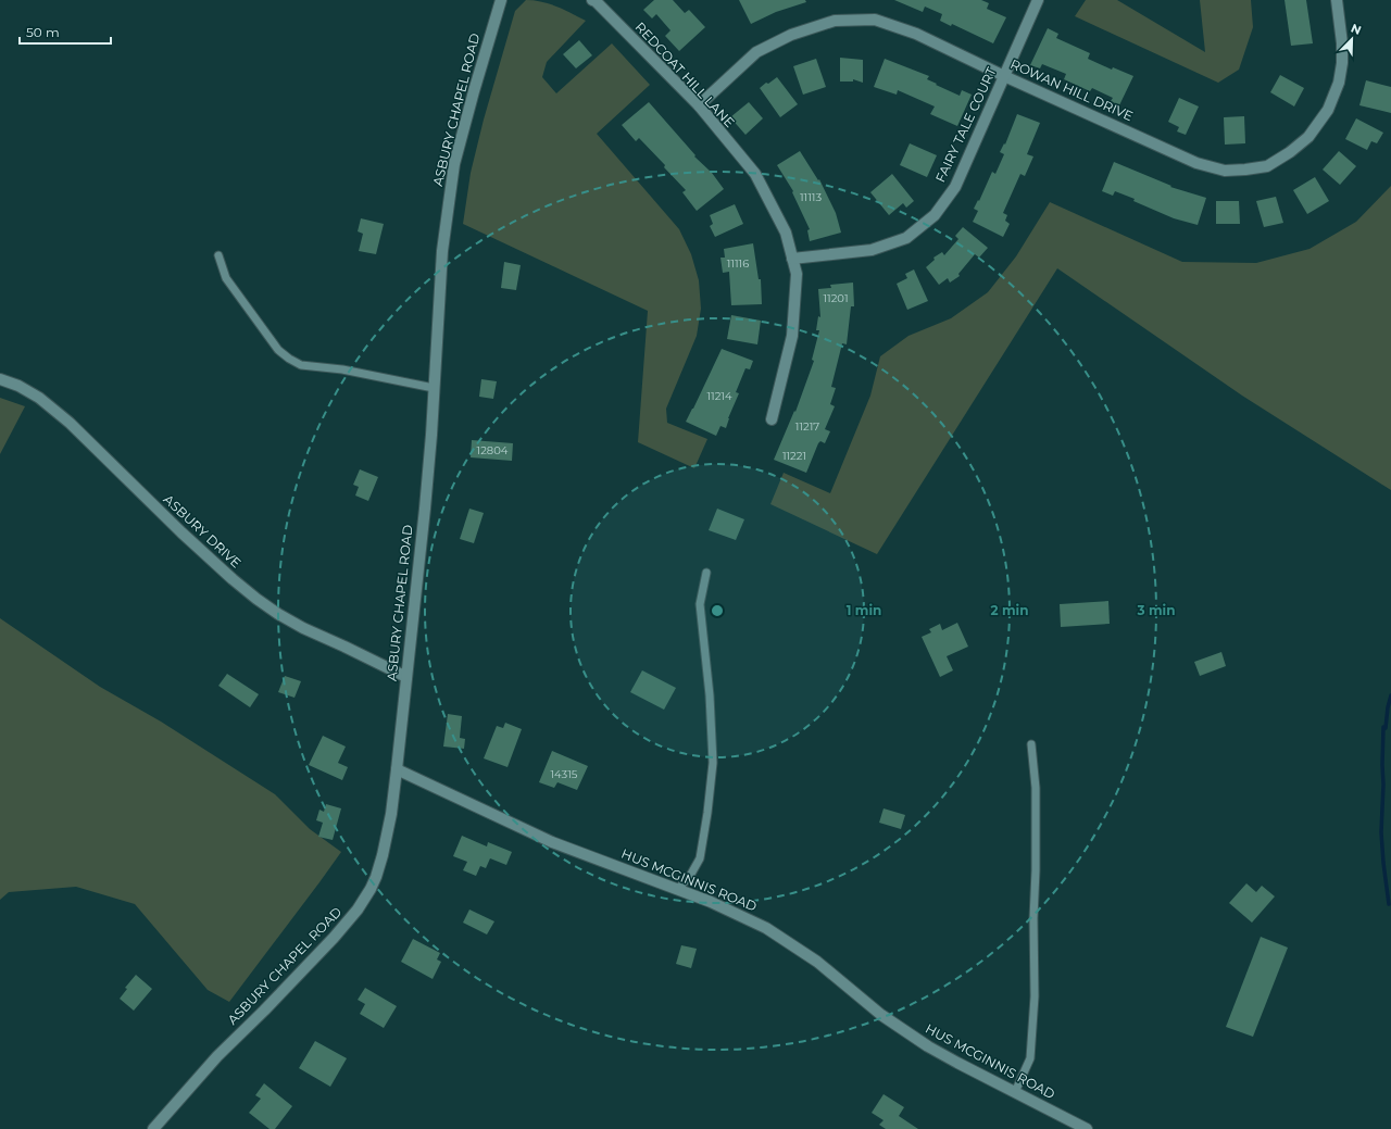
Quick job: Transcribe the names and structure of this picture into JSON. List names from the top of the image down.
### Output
{
  "streets": {
    "street": [
      "REDCOAT HILL LANE",
      "ROWAN HILL DRIVE",
      "ASBURY CHAPEL ROAD",
      "FAIRY TALE COURT",
      "ASBURY DRIVE",
      "HUS MCGINNIS ROAD"
    ]
  },
  "crossings": [
    ["REDCOAT HILL LANE", "ROWAN HILL DRIVE"],
    ["REDCOAT HILL LANE", "FAIRY TALE COURT"],
    ["ROWAN HILL DRIVE", "FAIRY TALE COURT"],
    ["ASBURY CHAPEL ROAD", "ASBURY DRIVE"],
    ["ASBURY CHAPEL ROAD", "HUS MCGINNIS ROAD"]
  ],
  "house_numbers": [
    "11113",
    "11116",
    "11201",
    "11214",
    "11217",
    "12804",
    "11221",
    "14315"
  ],
  "scale_bar": "50 m",
  "north": "top right",
  "rings": ["1 min", "2 min", "3 min"]
}
